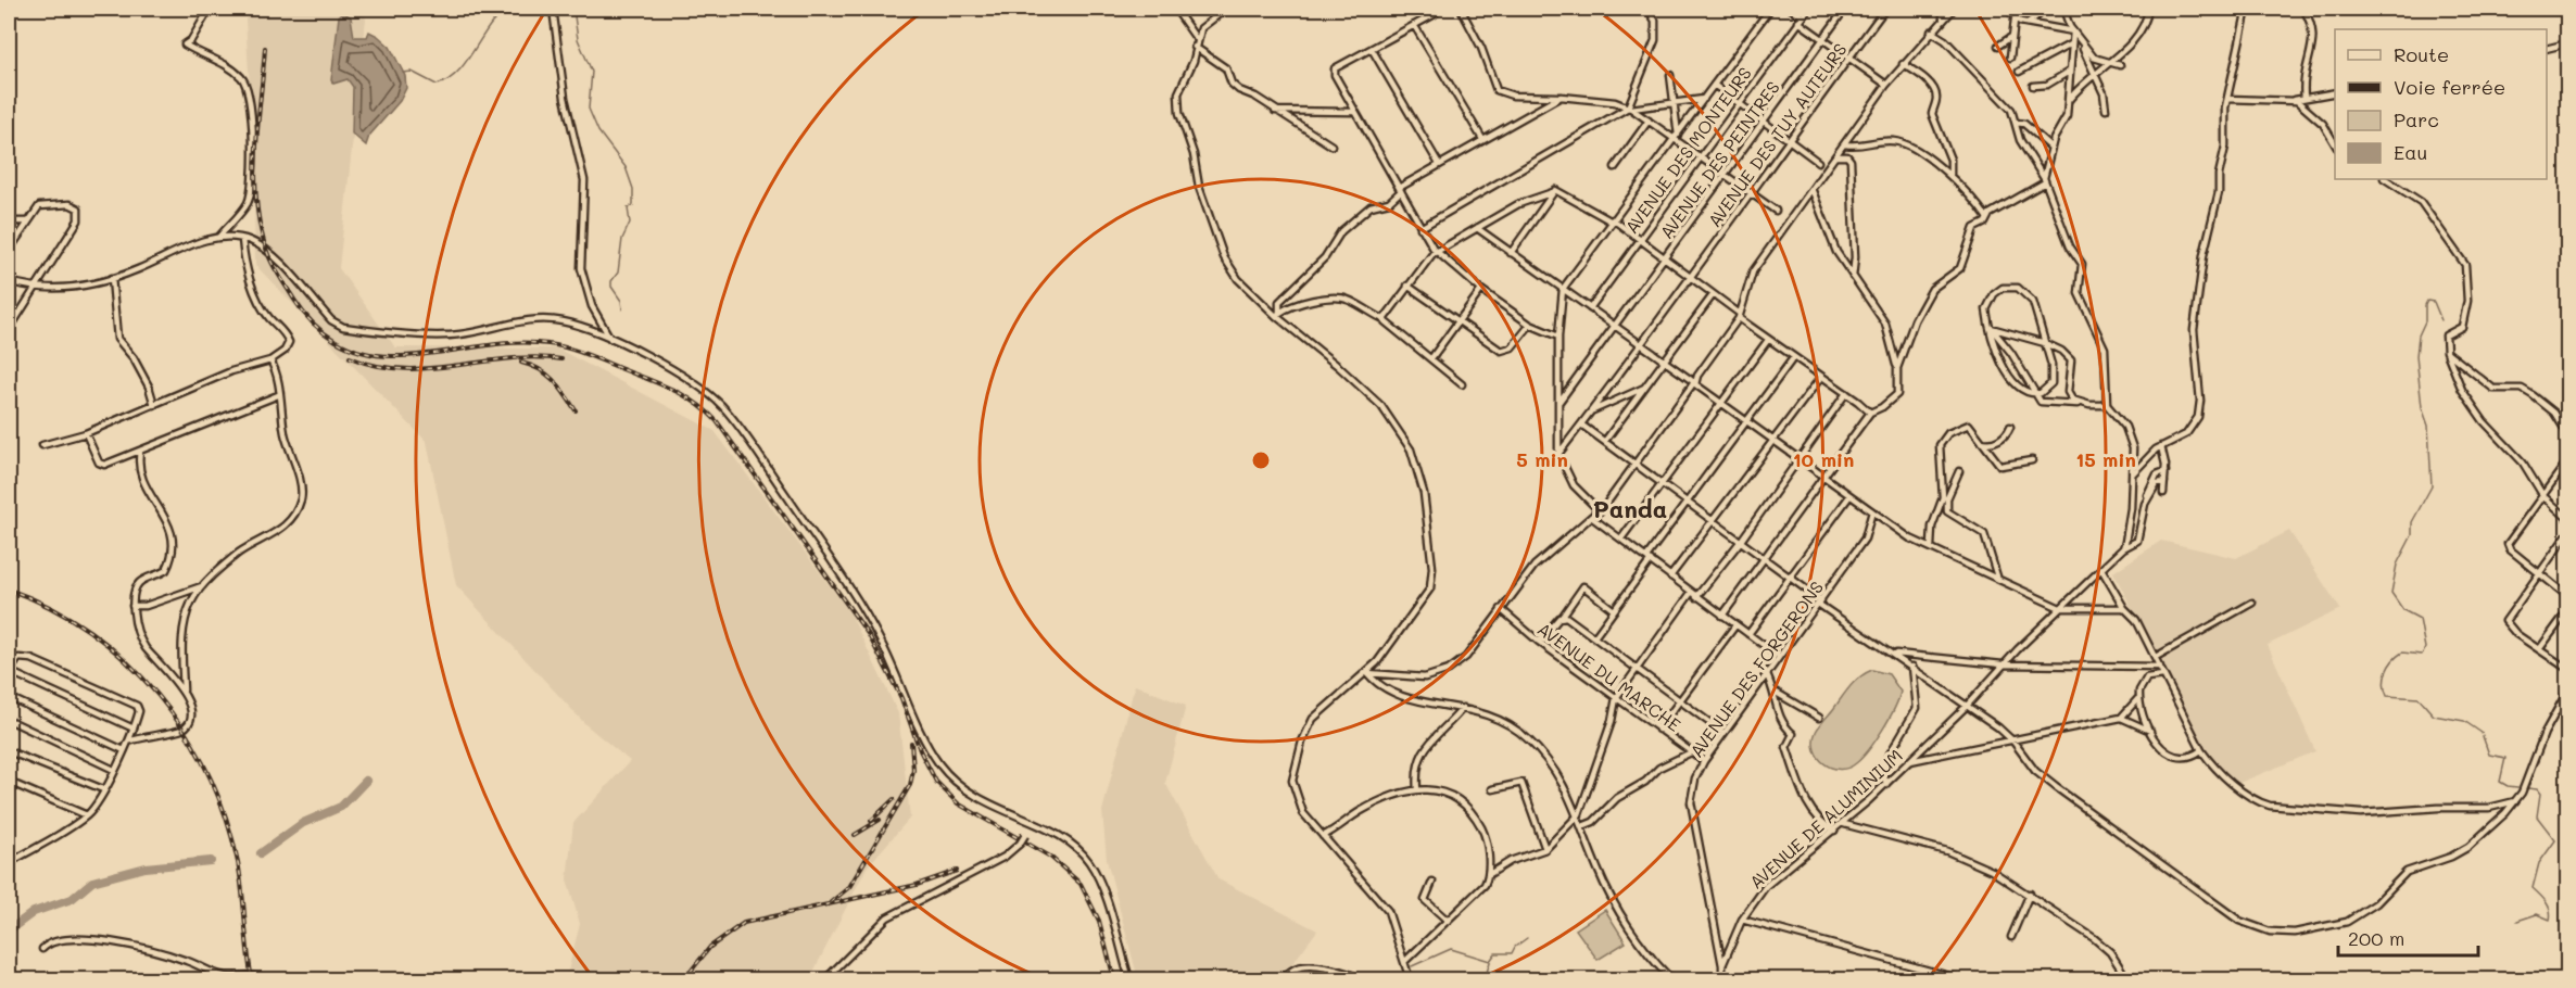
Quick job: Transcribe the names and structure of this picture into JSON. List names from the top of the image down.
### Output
{
  "streets": {
    "street": [
      "AVENUE DES TUY AUTEURS",
      "AVENUE DES MONTEURS",
      "AVENUE DES PEINTRES",
      "AVENUE DES FORGERONS",
      "AVENUE DU MARCHE",
      "AVENUE DE ALUMINIUM"
    ]
  },
  "crossings": [
    ["AVENUE DES FORGERONS", "AVENUE DU MARCHE"],
    ["AVENUE DES FORGERONS", "AVENUE DE ALUMINIUM"]
  ],
  "districts": ["Panda"],
  "legend": [
    "Route",
    "Voie ferrée",
    "Parc",
    "Eau"
  ],
  "scale_bar": "200 m",
  "rings": ["5 min", "10 min", "15 min"]
}
